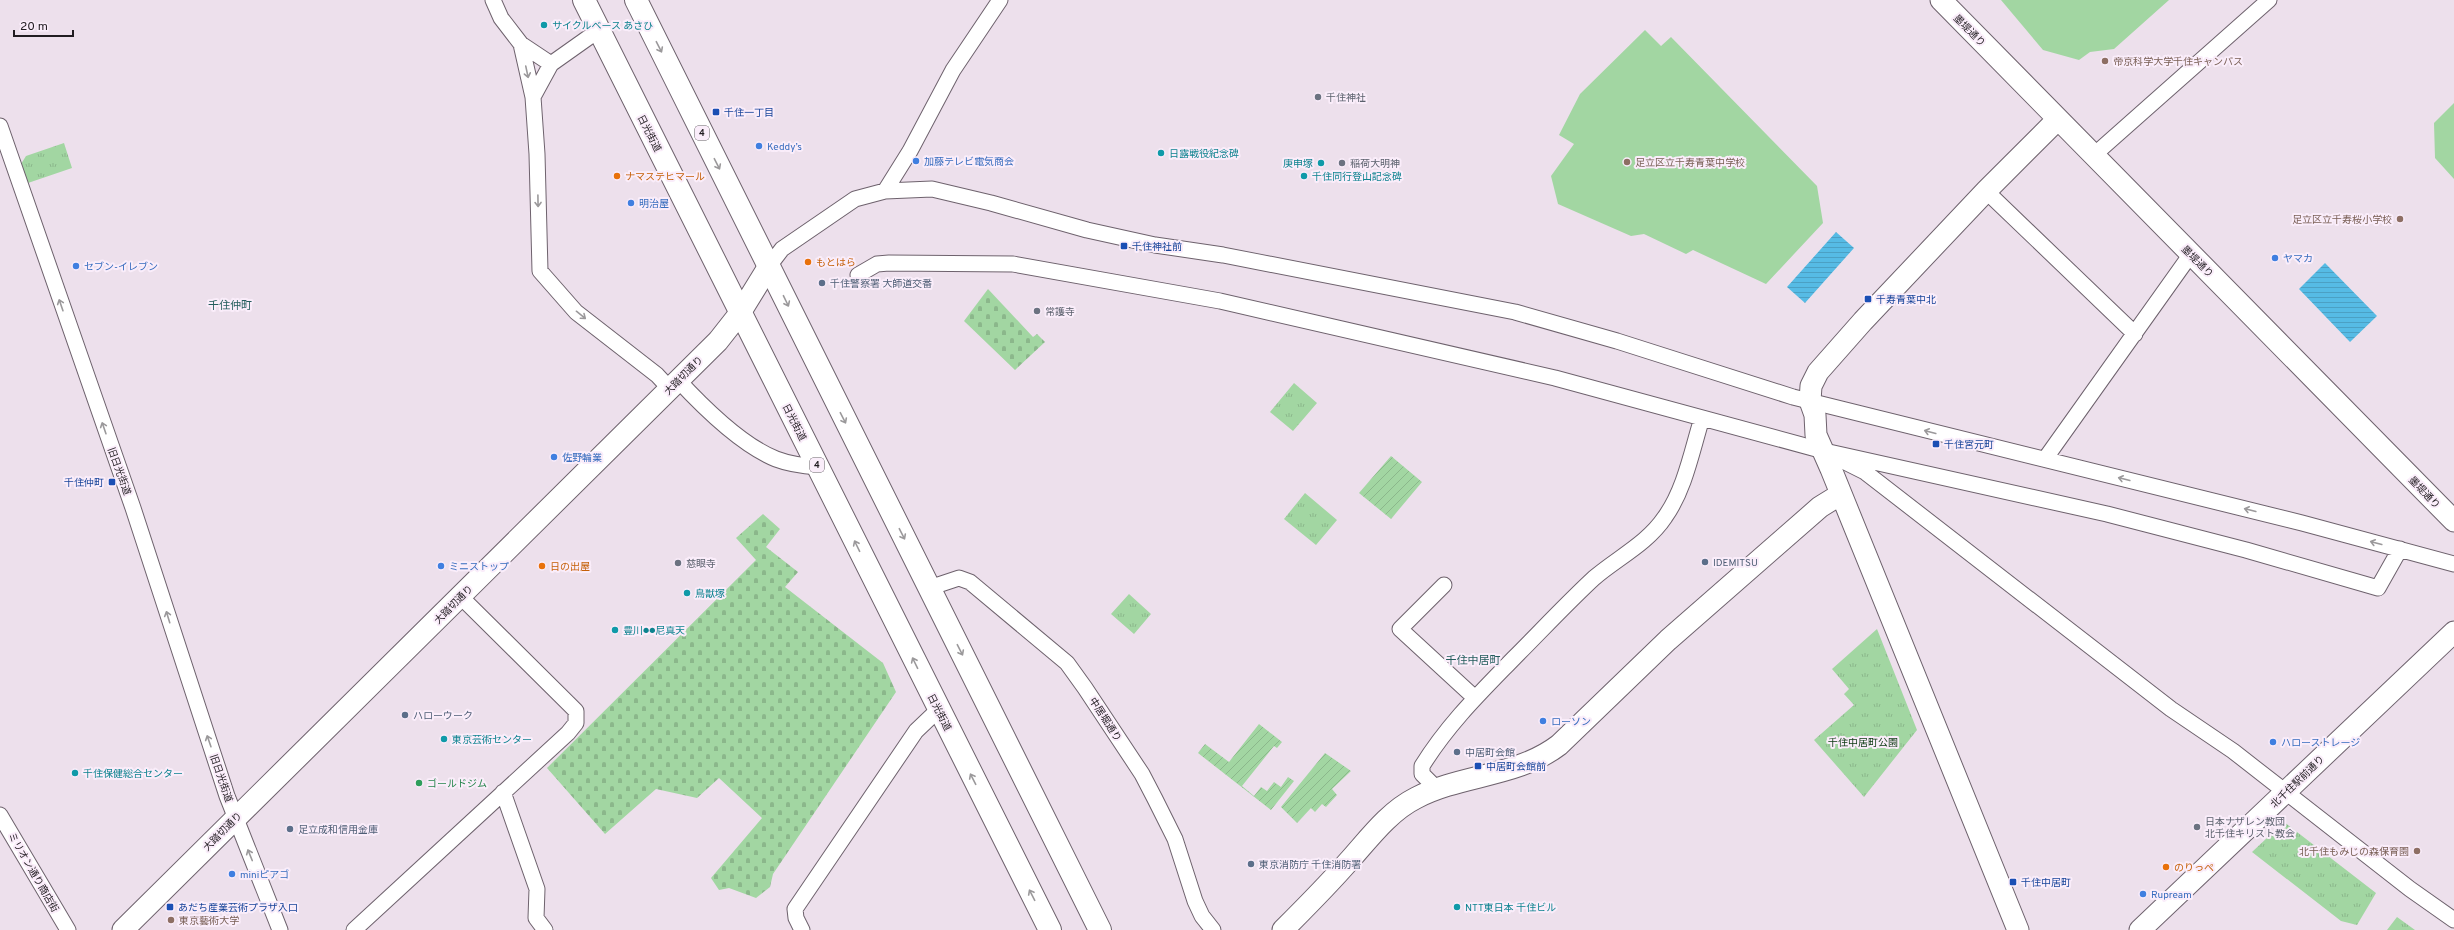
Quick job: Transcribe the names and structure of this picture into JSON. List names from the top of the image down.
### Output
{
  "streets": {
    "highway": ["日光街道", "4"],
    "street": [
      "墨堤通り",
      "大踏切通り",
      "旧日光街道",
      "中居堀通り",
      "北千住駅前通り",
      "ミリオン通り商店街"
    ]
  },
  "crossings": [
    ["日光街道", "大踏切通り"],
    ["4", "大踏切通り"],
    ["4", "中居堀通り"],
    ["大踏切通り", "旧日光街道"]
  ],
  "one_way": ["旧日光街道"],
  "districts": ["千住仲町", "千住中居町"],
  "parks": ["千住中居町公園"],
  "places": {
    "other": [
      "サイクルベース あさひ",
      "帝京科学大学千住キャンパス",
      "千住神社",
      "Keddy’s",
      "日露戦役紀念碑",
      "加藤テレビ電気商会",
      "足立区立千寿青葉中学校",
      "庚申塚",
      "稲荷大明神",
      "ナマステヒマール",
      "千住同行登山記念碑",
      "明治屋",
      "足立区立千寿桜小学校",
      "ヤマカ",
      "もとはら",
      "セブン-イレブン",
      "千住警察署 大師道交番",
      "常護寺",
      "佐野輪業",
      "IDEMITSU",
      "慈眼寺",
      "ミニストップ",
      "日の出屋",
      "鳥獣塚",
      "豊川●●尼真天",
      "ハローウーク",
      "ローソン",
      "東京芸術センター",
      "ハローストレージ",
      "中居町会館",
      "千住保健総合センター",
      "ゴールドジム",
      "日本ナザレン教団 北千住キリスト教会",
      "足立成和信用金庫",
      "北千住もみじの森保育園",
      "東京消防庁 千住消防署",
      "のりっぺ",
      "miniピアゴ",
      "Rupream",
      "NTT東日本 千住ビル",
      "東京藝術大学"
    ],
    "transit": [
      "千住一丁目",
      "千住神社前",
      "千寿青葉中北",
      "千住宮元町",
      "千住仲町",
      "中居町会館前",
      "千住中居町",
      "あだち産業芸術プラザ入口"
    ]
  },
  "scale_bar": "20 m"
}
